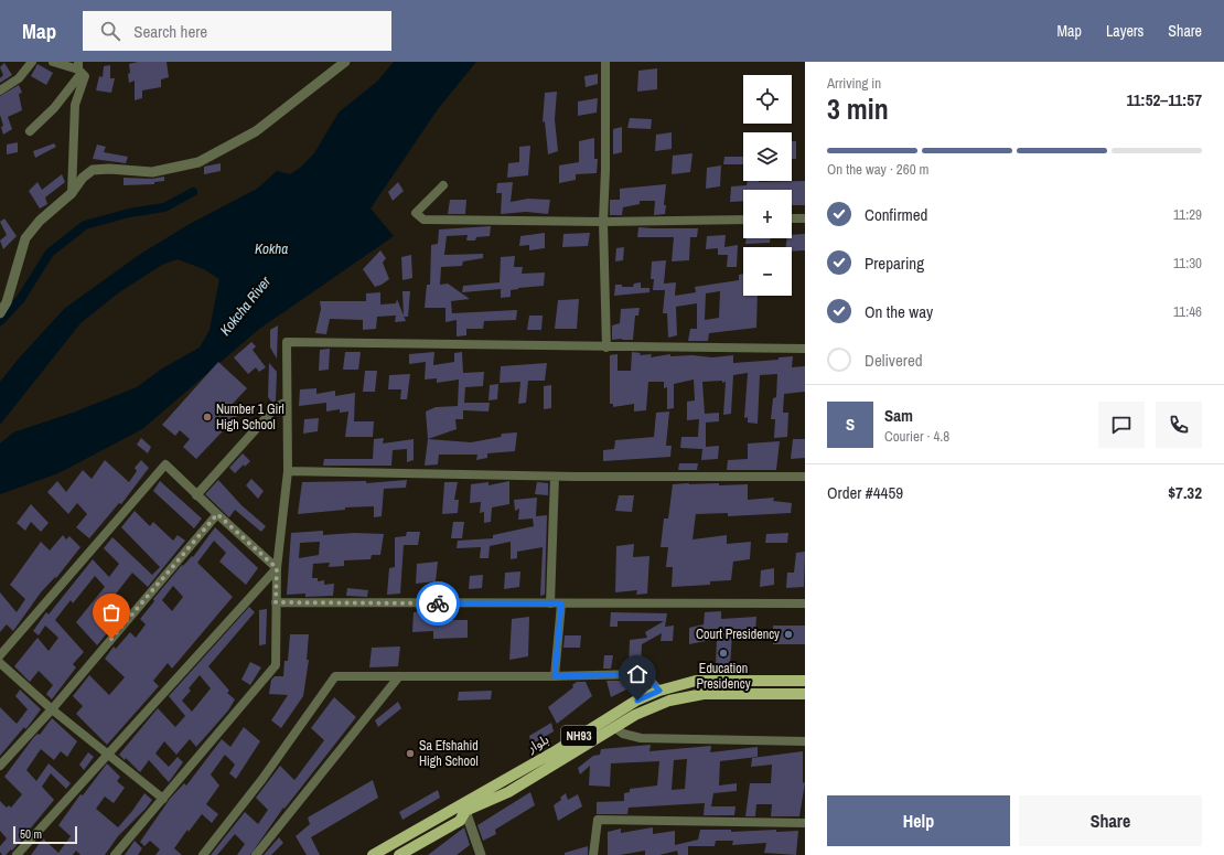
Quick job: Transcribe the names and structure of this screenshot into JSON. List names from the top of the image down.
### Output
{
  "streets": {
    "main road": ["NH93", "بلوار"]
  },
  "water": ["Kokha", "Kokcha River"],
  "places": [
    "Number 1 Girl High School",
    "Court Presidency",
    "Education Presidency",
    "Sa Efshahid High School"
  ],
  "scale_bar": "50 m",
  "page": {
    "header": "Map",
    "search": "Search here",
    "nav": ["Map", "Layers", "Share"],
    "heading": ["3 min", "Arriving in", "11:52–11:57"],
    "panel": [
      "Sam",
      "Courier · 4.8",
      "Order #4459",
      "$7.32"
    ],
    "map_buttons": ["+", "−"],
    "bar": "On the way · 260 m",
    "list": [
      ["Confirmed", "11:29"],
      ["Preparing", "11:30"],
      ["On the way", "11:46"],
      "Delivered"
    ],
    "round": "S",
    "buttons": ["Help", "Share"],
    "scale": "50 m"
  }
}
